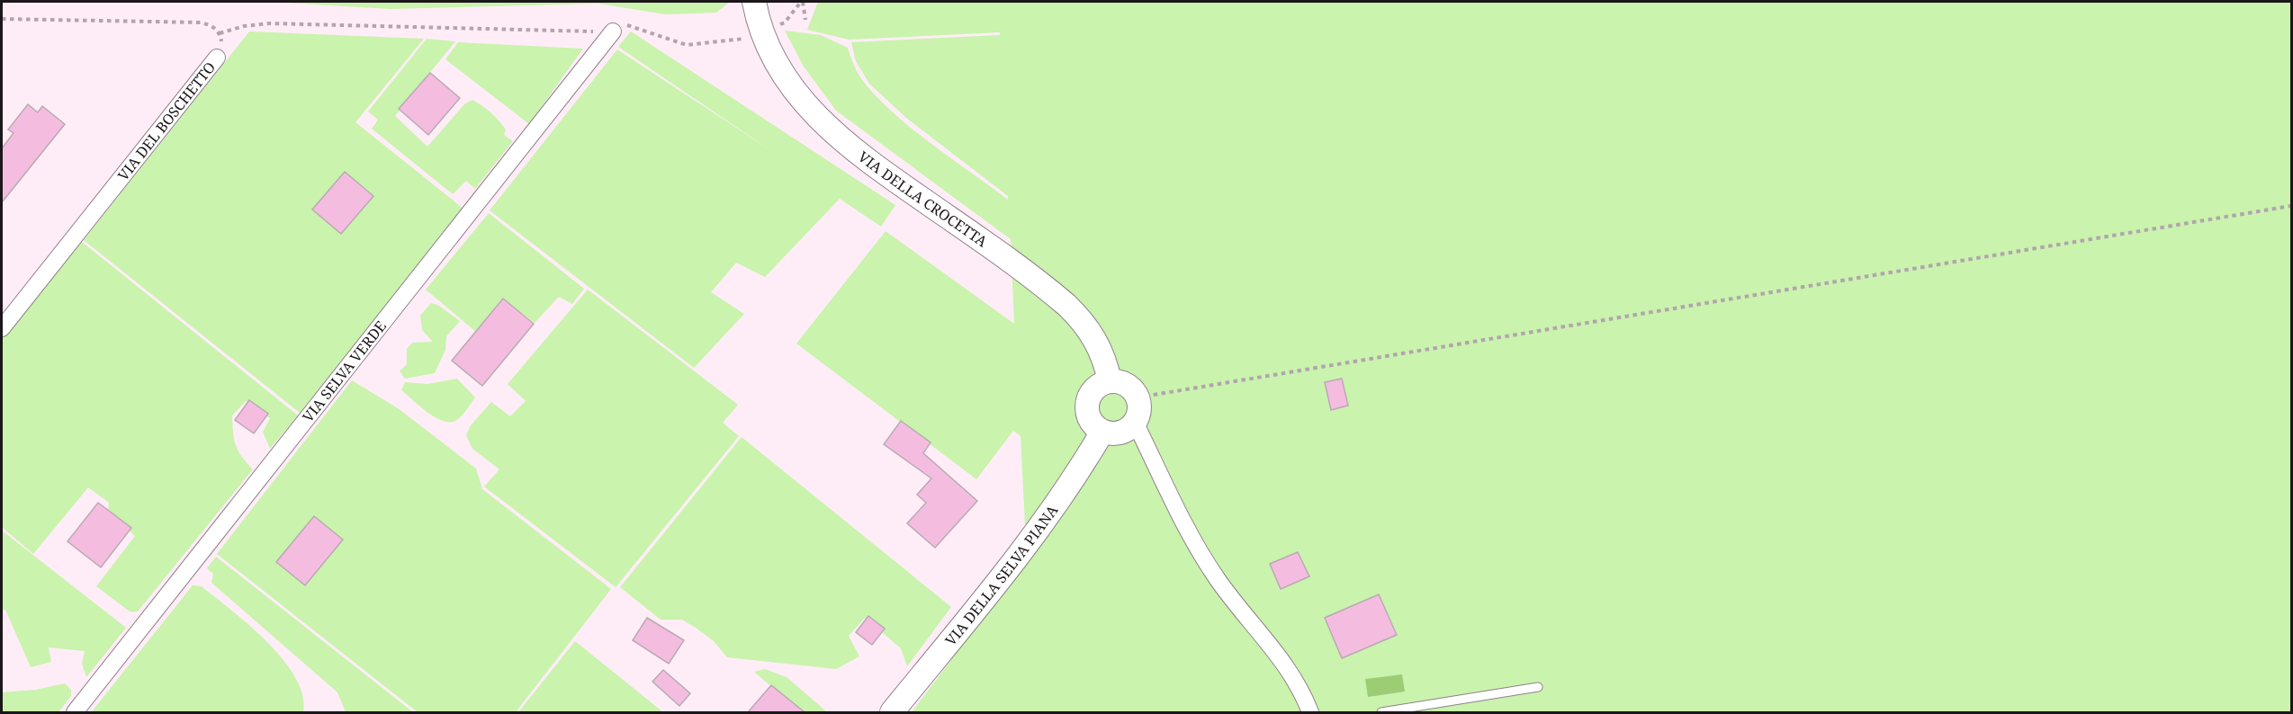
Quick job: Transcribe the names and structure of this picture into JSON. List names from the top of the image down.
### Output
{
  "streets": {
    "street": [
      "VIA DEL BOSCHETTO",
      "VIA DELLA CROCETTA",
      "VIA SELVA VERDE",
      "VIA DELLA SELVA PIANA"
    ]
  },
  "crossings": [
    ["VIA DELLA CROCETTA", "VIA DELLA SELVA PIANA"]
  ]
}
